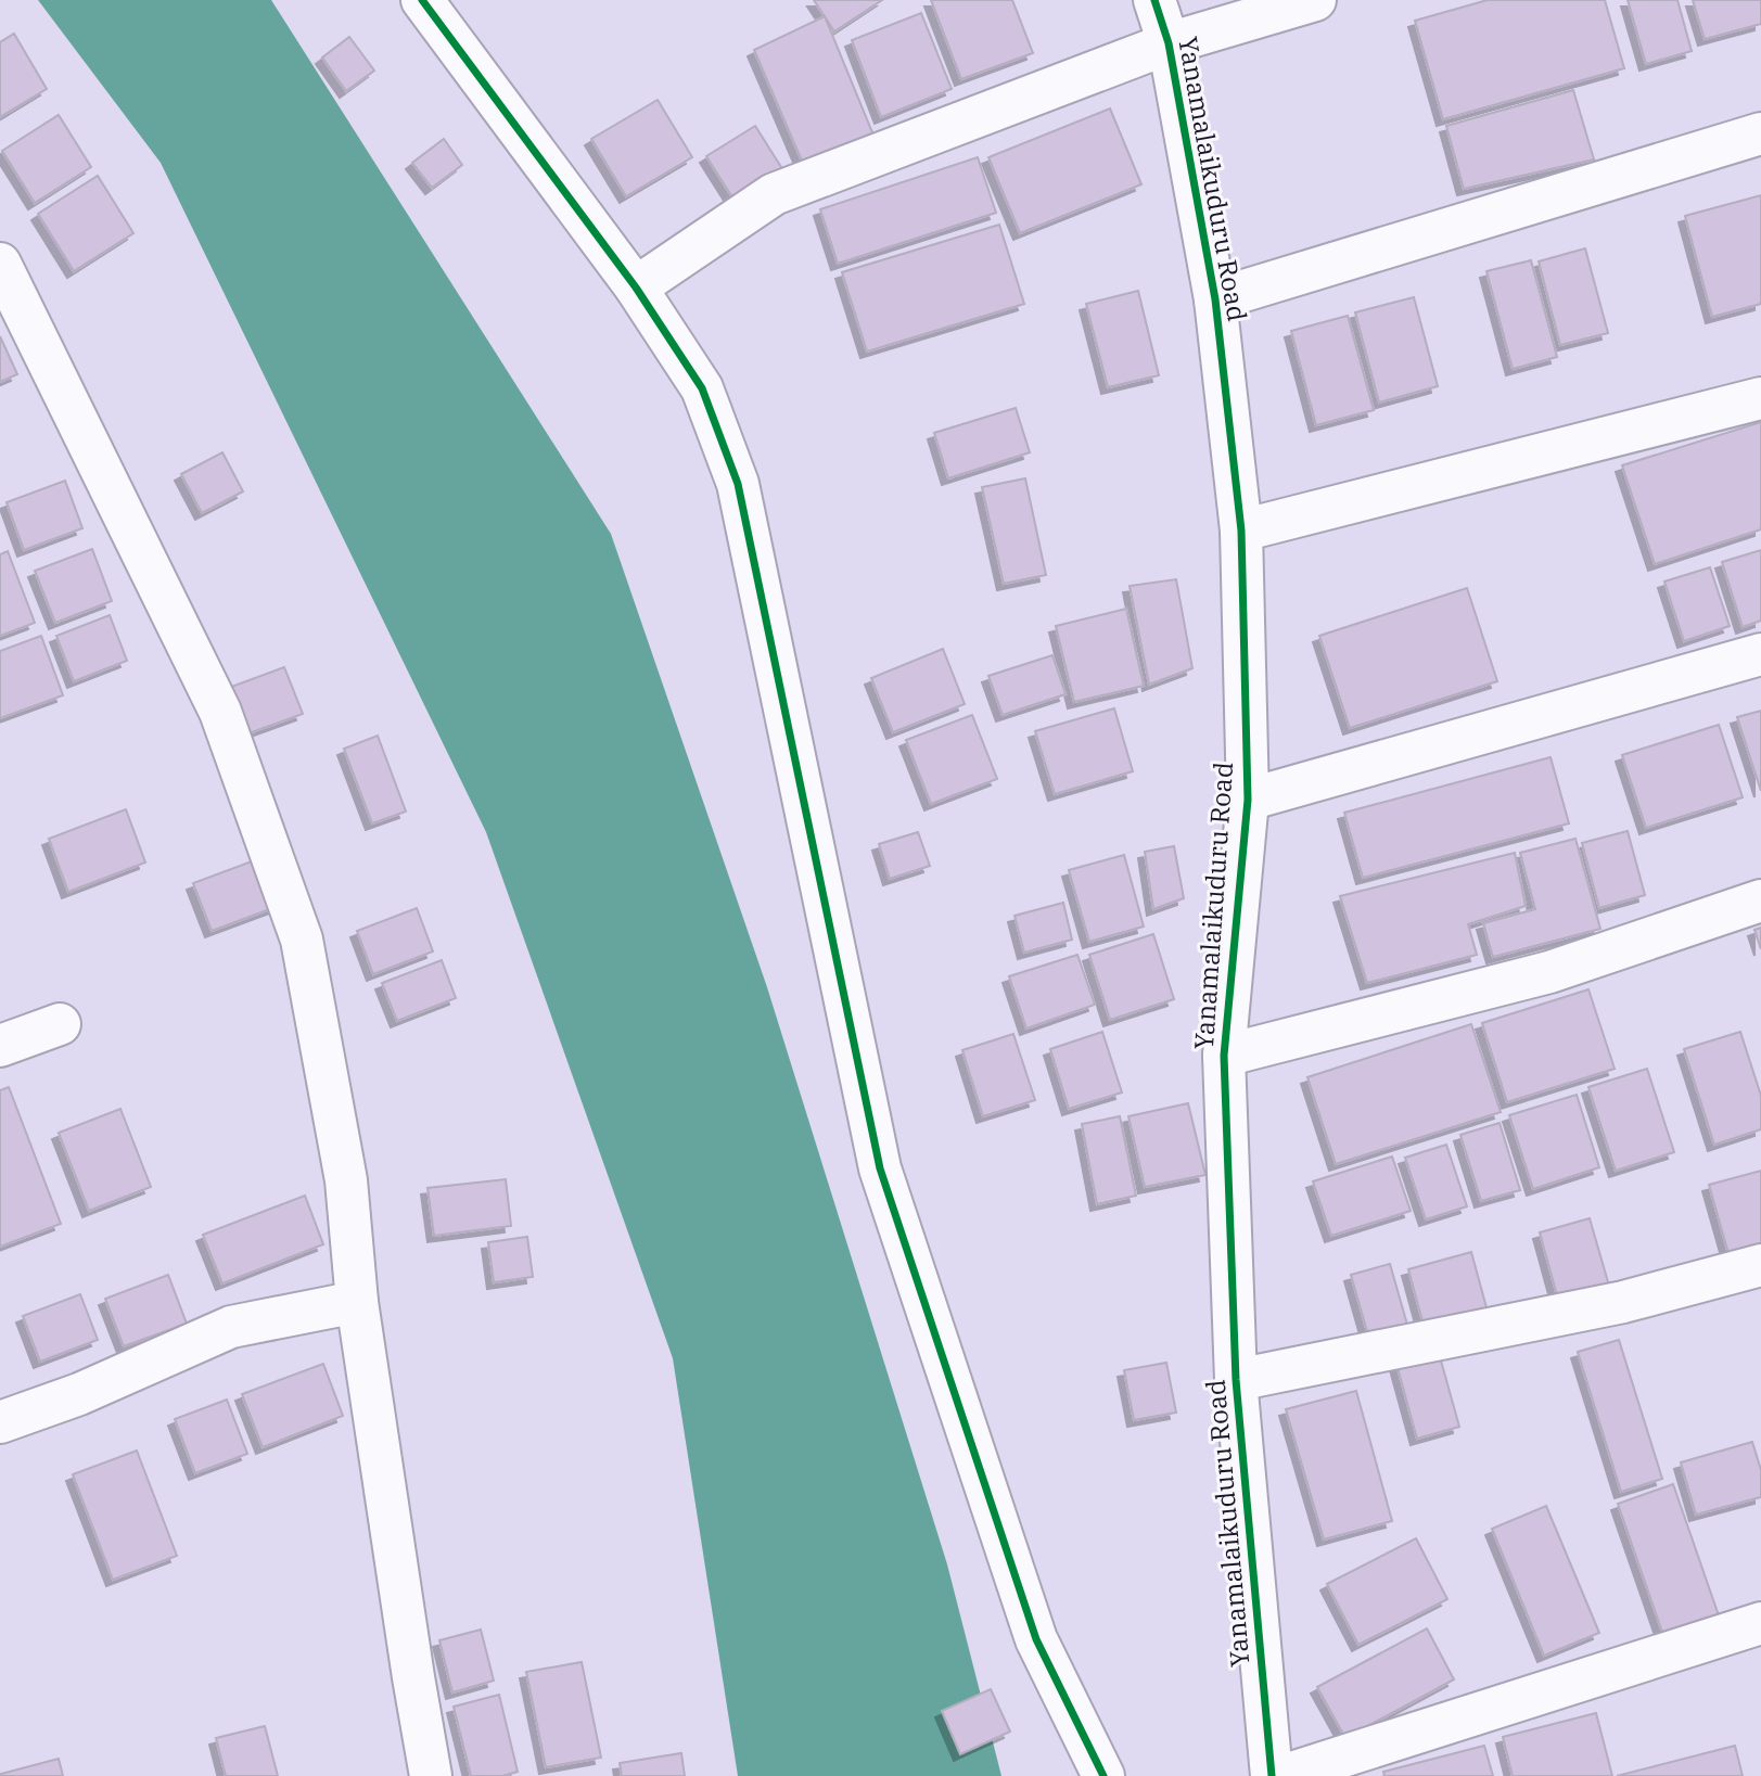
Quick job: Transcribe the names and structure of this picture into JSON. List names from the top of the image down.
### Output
{
  "streets": {
    "street": ["Yanamalaikuduru Road"]
  }
}
